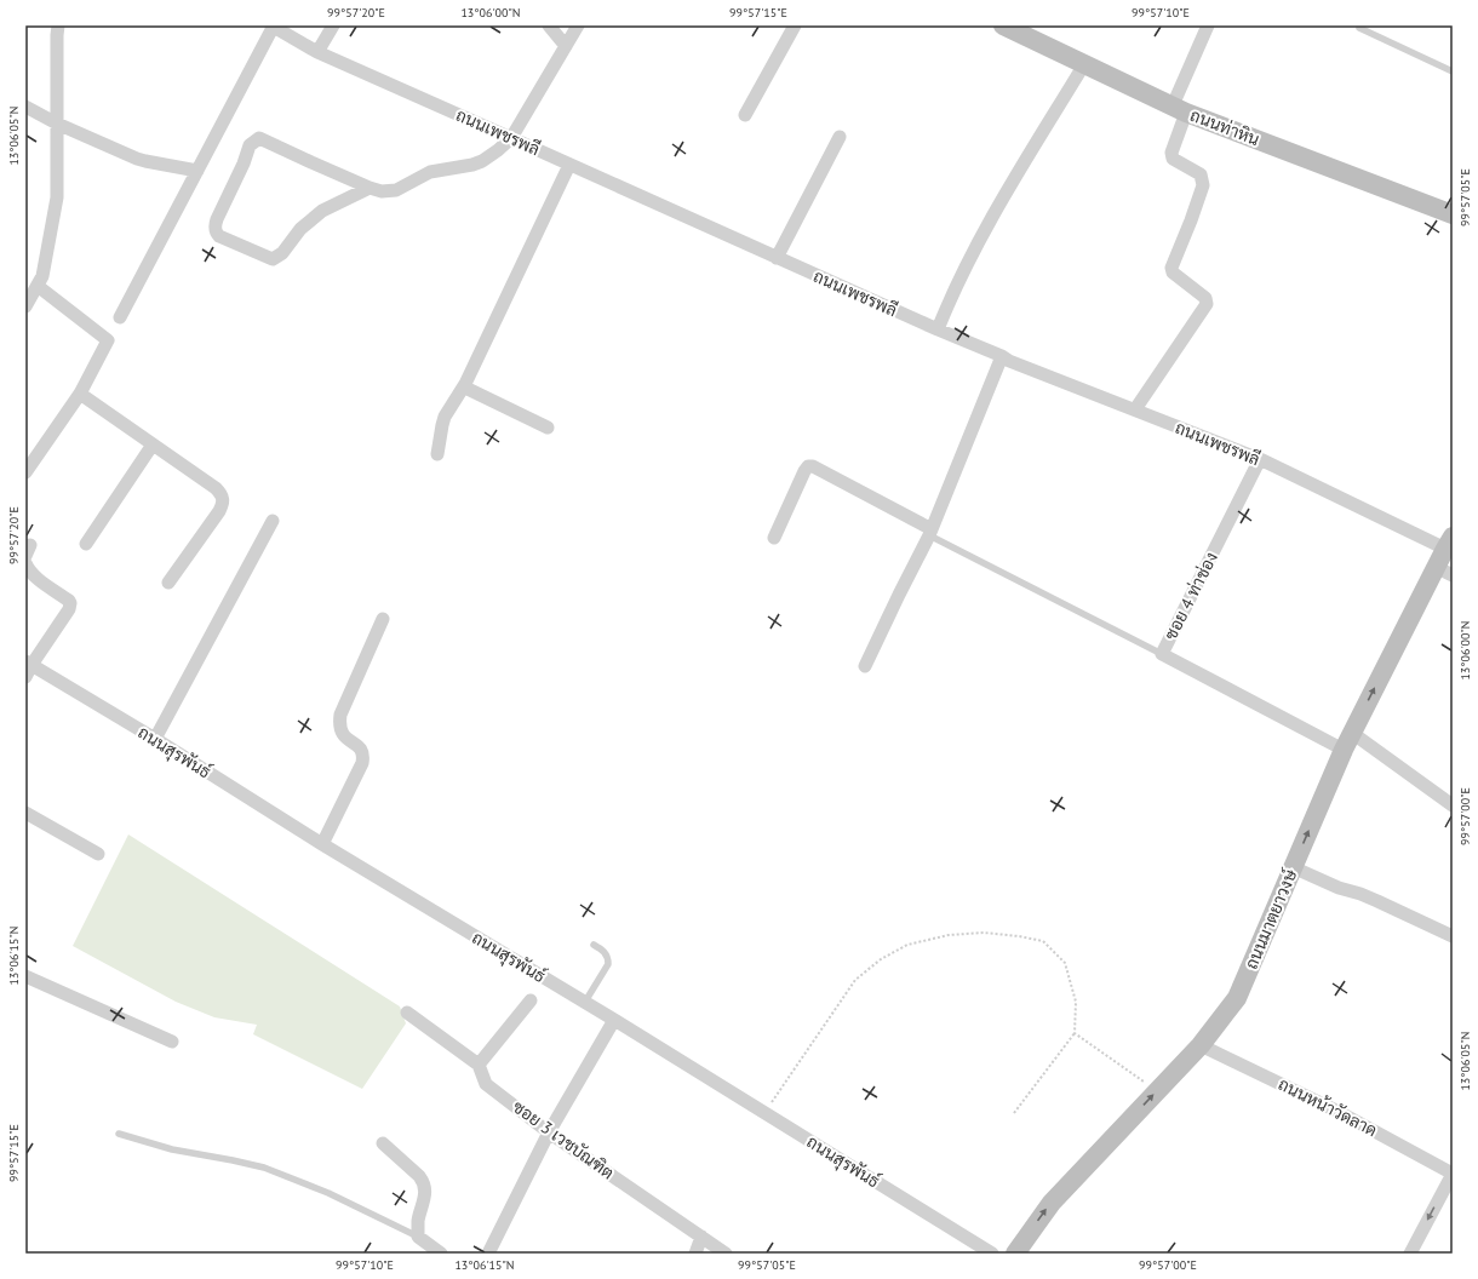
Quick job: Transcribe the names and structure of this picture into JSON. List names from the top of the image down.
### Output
{
  "streets": {
    "street": [
      "ถนนท่าหิน",
      "ถนนเพชรพลี",
      "ซอย 4 ท่าช่อง",
      "ถนนสุรพันธ์",
      "ถนนมาตยาวงษ์",
      "ถนนหน้าวัดลาด",
      "ซอย 3 เวชบัณฑิต"
    ]
  },
  "crossings": [
    ["ถนนเพชรพลี", "ซอย 4 ท่าช่อง"],
    ["ถนนเพชรพลี", "ถนนมาตยาวงษ์"],
    ["ซอย 4 ท่าช่อง", "ถนนมาตยาวงษ์"],
    ["ถนนมาตยาวงษ์", "ถนนหน้าวัดลาด"]
  ],
  "one_way": ["ถนนมาตยาวงษ์"],
  "coordinates": [
    "99°57'20\"E",
    "13°06'00\"N",
    "99°57'15\"E",
    "99°57'10\"E",
    "13°06'05\"N",
    "99°57'05\"E",
    "99°57'00\"E",
    "13°06'15\"N"
  ]
}
